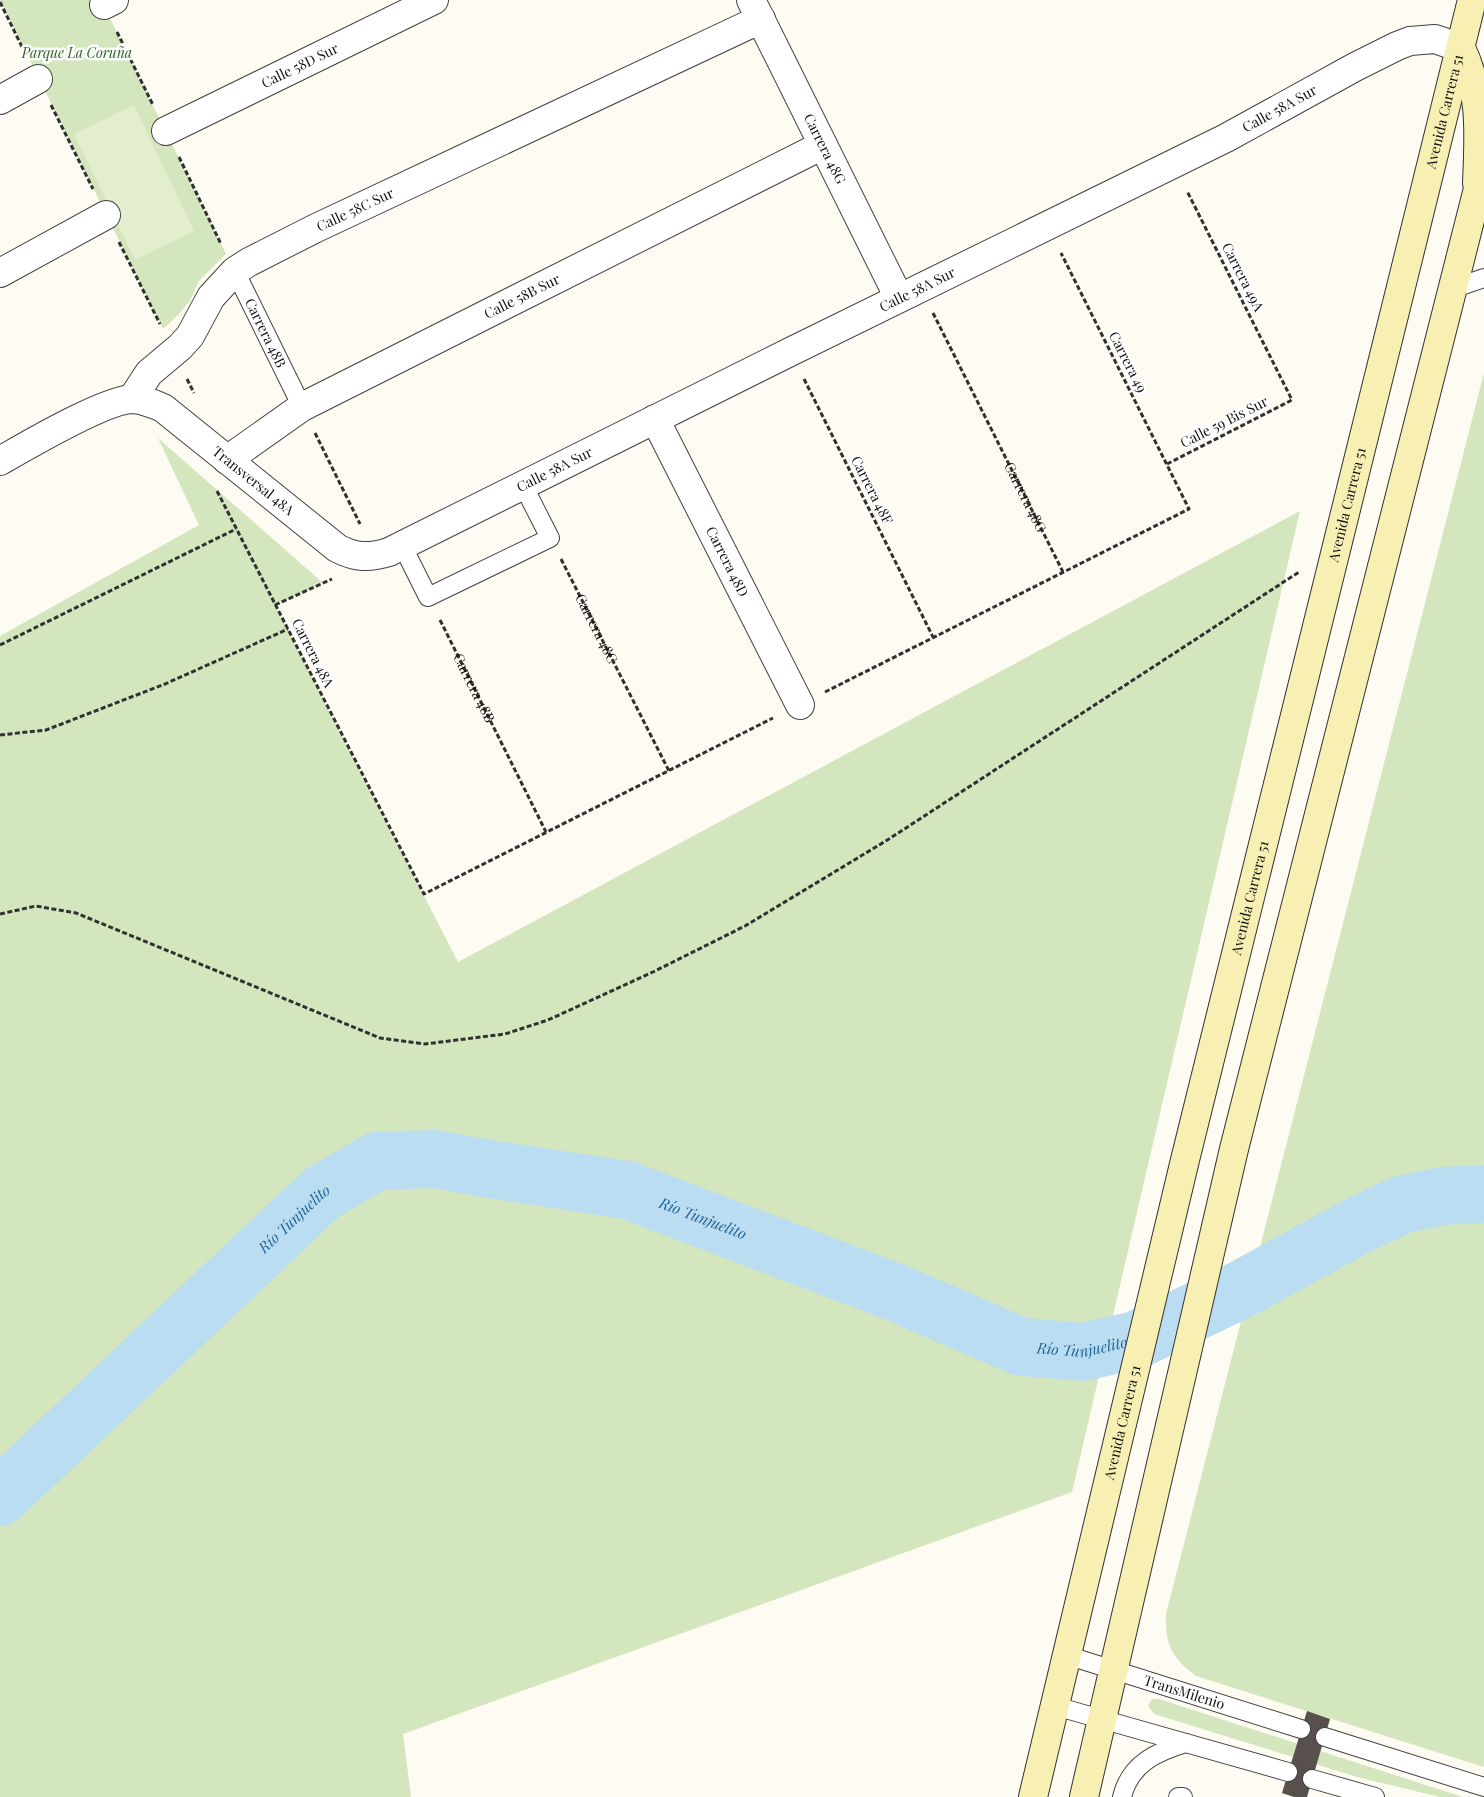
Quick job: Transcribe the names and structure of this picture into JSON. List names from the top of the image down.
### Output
{
  "streets": {
    "main road": ["Avenida Carrera 51"],
    "street": [
      "Calle 58D Sur",
      "Calle 58A Sur",
      "Carrera 48G",
      "Calle 58C Sur",
      "Calle 58B Sur",
      "Transversal 48A",
      "Carrera 48D"
    ],
    "lane": ["Carrera 48B", "TransMilenio"],
    "path": [
      "Carrera 49A",
      "Carrera 49",
      "Calle 59 Bis Sur",
      "Carrera 48F",
      "Carrera 48C",
      "Carrera 48A"
    ]
  },
  "crossings": [
    ["Calle 58A Sur", "Avenida Carrera 51"],
    ["Calle 58A Sur", "Carrera 48G"],
    ["Calle 58A Sur", "Carrera 49A"],
    ["Calle 58A Sur", "Carrera 49"],
    ["Calle 58A Sur", "Transversal 48A"],
    ["Calle 58A Sur", "Carrera 48F"],
    ["Calle 58A Sur", "Carrera 48D"],
    ["Avenida Carrera 51", "TransMilenio"],
    ["Carrera 48G", "Calle 58C Sur"],
    ["Carrera 48G", "Calle 58B Sur"],
    ["Calle 58C Sur", "Carrera 48B"],
    ["Calle 58C Sur", "Transversal 48A"],
    ["Carrera 49A", "Calle 59 Bis Sur"],
    ["Calle 58B Sur", "Carrera 48B"],
    ["Calle 58B Sur", "Transversal 48A"],
    ["Carrera 49", "Calle 59 Bis Sur"]
  ],
  "water": ["Río Tunjuelito"],
  "parks": ["Parque La Coruña"]
}
